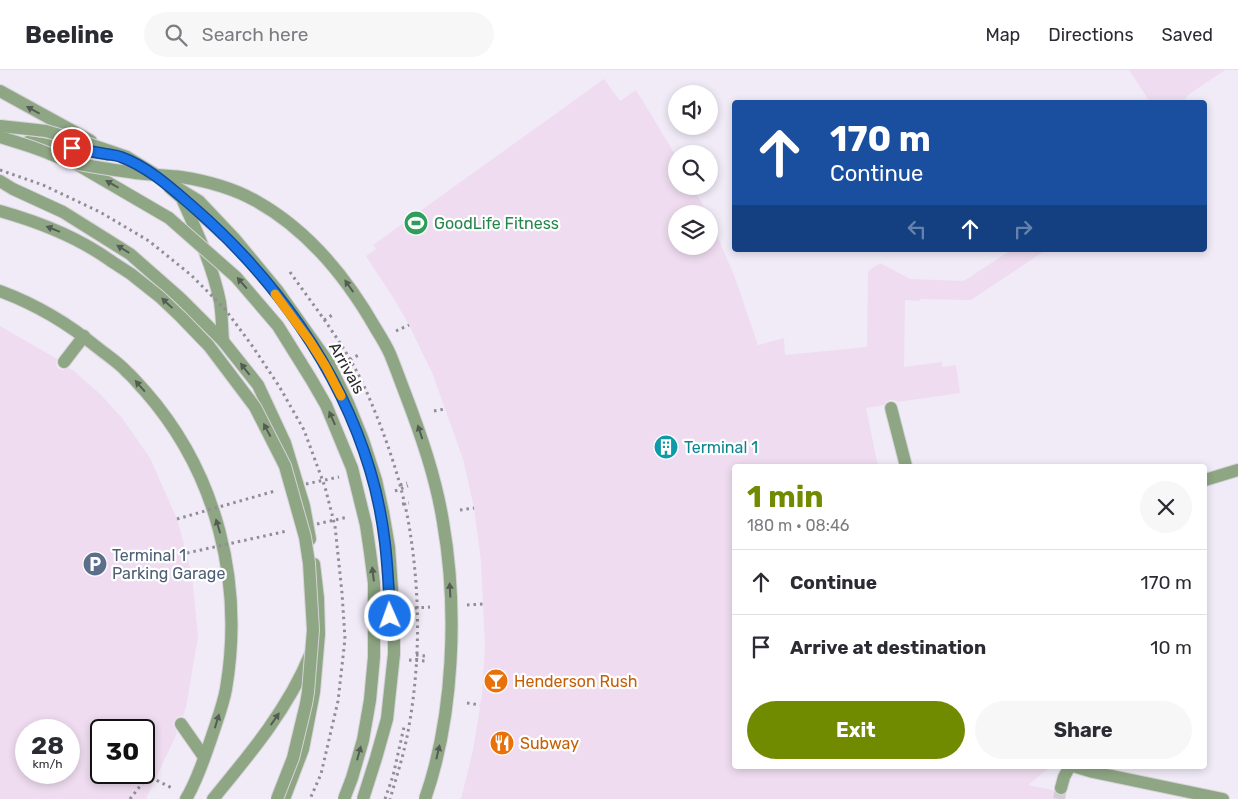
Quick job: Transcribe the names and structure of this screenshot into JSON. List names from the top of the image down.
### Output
{
  "streets": {
    "street": ["Arrivals"]
  },
  "places": {
    "sports": ["GoodLife Fitness"],
    "building": ["Terminal 1"],
    "parking": ["Terminal 1 Parking Garage"],
    "bar": ["Henderson Rush"],
    "restaurant": ["Subway"]
  },
  "page": {
    "header": "Beeline",
    "search": "Search here",
    "nav": ["Map", "Directions", "Saved"],
    "turn": ["170 m", "Continue"],
    "heading": ["1 min", "180 m · 08:46"],
    "list": [
      {
        "name": "Continue",
        "value": "170 m"
      },
      {
        "name": "Arrive at destination",
        "value": "10 m"
      }
    ],
    "buttons": ["Exit", "Share"],
    "speed": "28 km/h",
    "limit": "30"
  }
}
